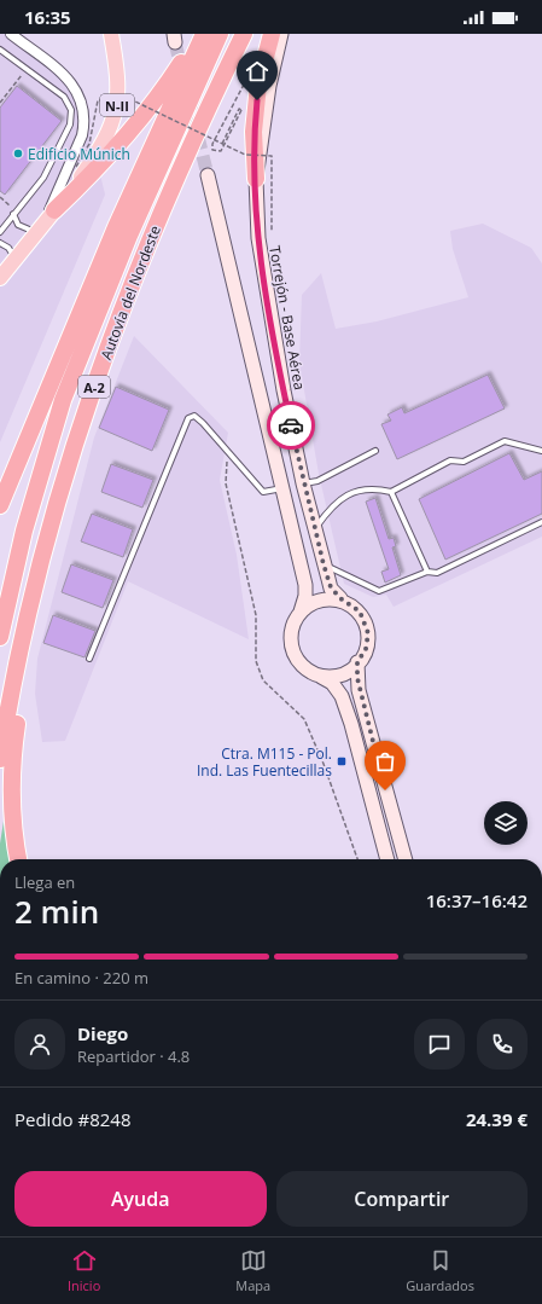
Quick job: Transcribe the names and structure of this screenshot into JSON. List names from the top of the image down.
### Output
{
  "streets": {
    "highway": ["Autovía del Nordeste", "A-2"],
    "main road": ["N-II", "Torrejón - Base Aérea"]
  },
  "places": {
    "other": ["Edificio Múnich"],
    "transit": ["Ctra. M115 - Pol. Ind. Las Fuentecillas"]
  },
  "page": {
    "status": "16:35",
    "heading": ["2 min", "Llega en", "16:37–16:42"],
    "panel": [
      "Diego",
      "Repartidor · 4.8",
      "Pedido #8248",
      "24.39 €"
    ],
    "bar": "En camino · 220 m",
    "buttons": ["Ayuda", "Compartir"],
    "tabs": ["Inicio", "Mapa", "Guardados"]
  }
}
